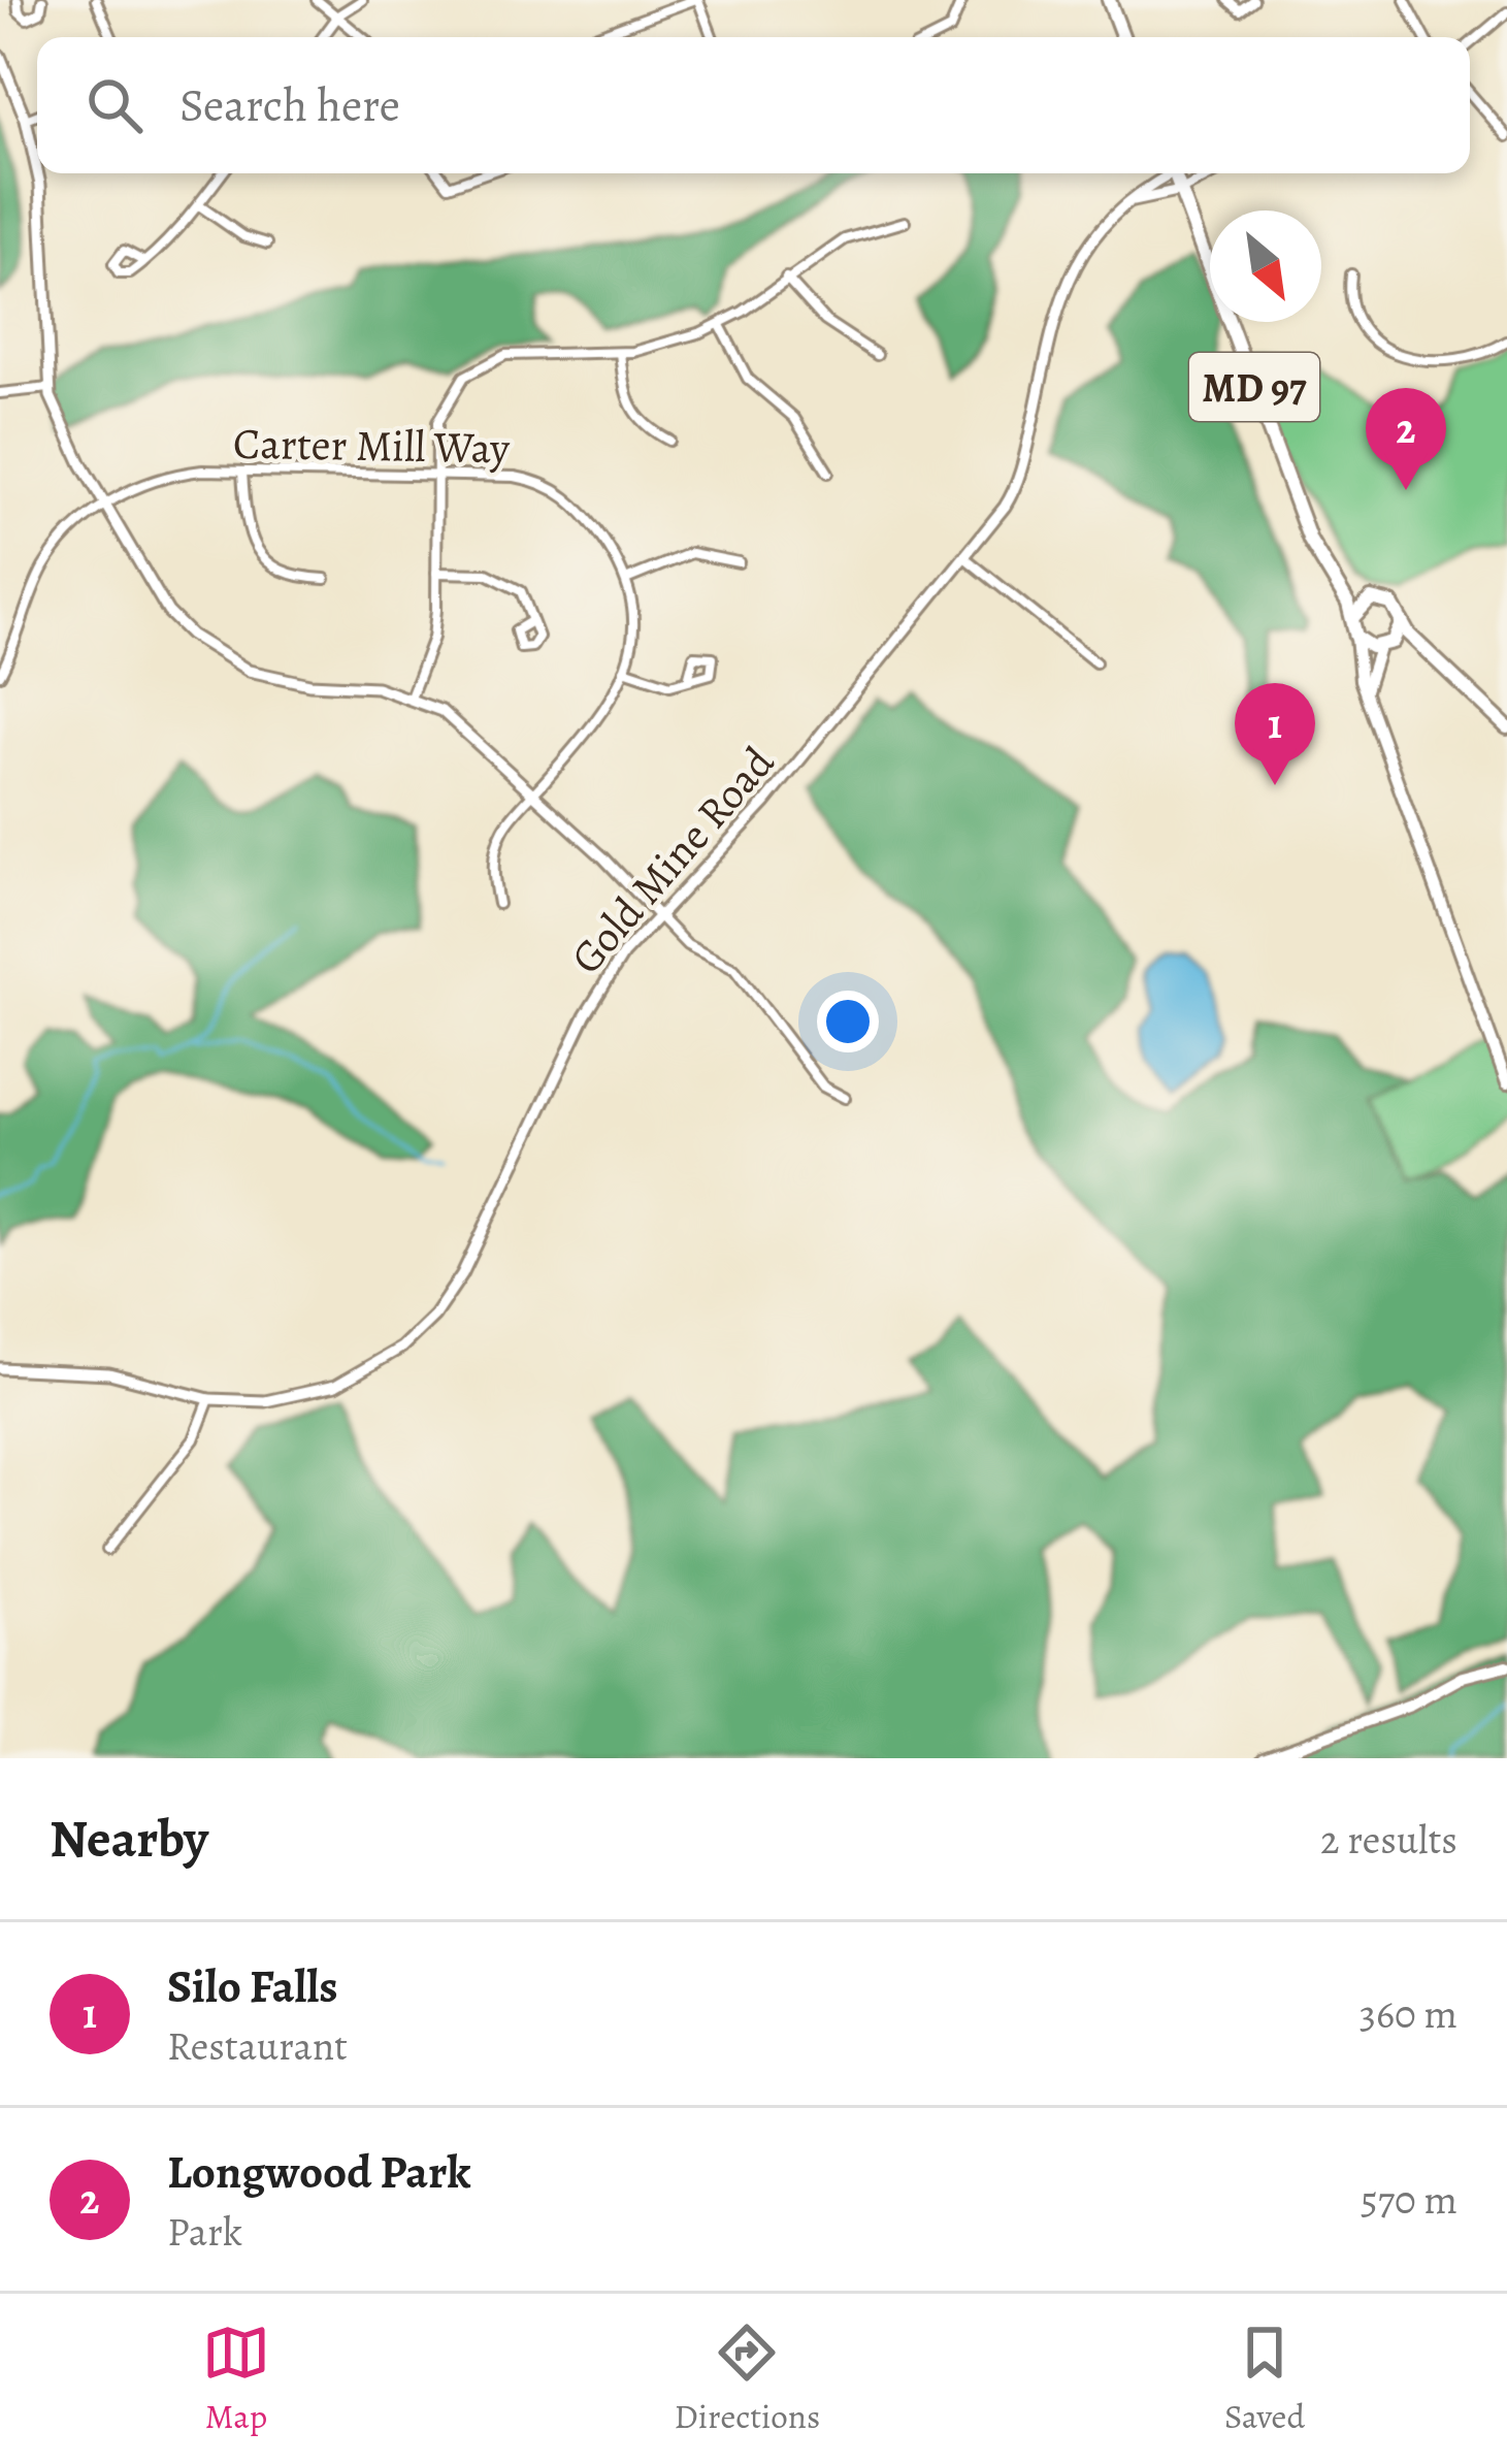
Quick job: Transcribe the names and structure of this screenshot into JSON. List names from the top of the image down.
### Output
{
  "streets": {
    "main road": ["MD 97"],
    "street": ["Carter Mill Way", "Gold Mine Road"]
  },
  "north": "bottom right",
  "page": {
    "search": "Search here",
    "pins": ["2", "1"],
    "heading": ["Nearby", "2 results"],
    "list": [
      {
        "mark": "1",
        "name": "Silo Falls",
        "note": "Restaurant",
        "value": "360 m"
      },
      {
        "mark": "2",
        "name": "Longwood Park",
        "note": "Park",
        "value": "570 m"
      }
    ],
    "nav": ["Map", "Directions", "Saved"]
  }
}
